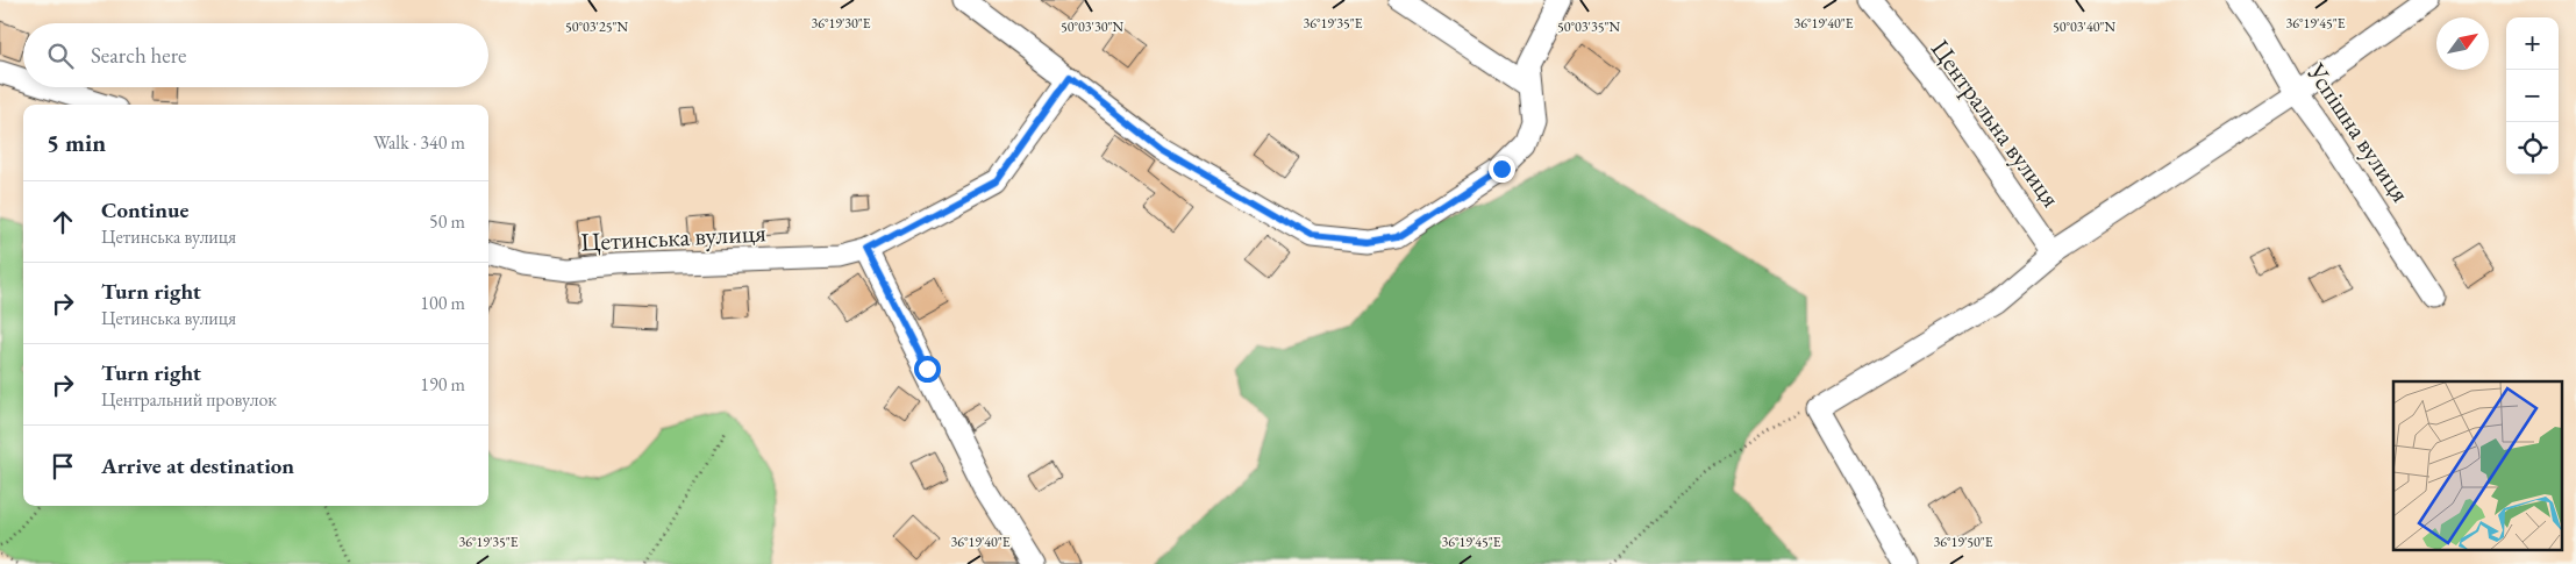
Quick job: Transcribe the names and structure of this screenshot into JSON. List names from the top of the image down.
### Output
{
  "streets": {
    "street": ["Центральна вулиця", "Успішна вулиця", "Цетинська вулиця"]
  },
  "north": "top right",
  "page": {
    "map_buttons": ["+", "−"],
    "search": "Search here",
    "heading": ["5 min", "Walk · 340 m"],
    "list": [
      ["Continue", "Цетинська вулиця", "50 m"],
      ["Turn right", "Цетинська вулиця", "100 m"],
      ["Turn right", "Центральний провулок", "190 m"],
      "Arrive at destination"
    ]
  },
  "coordinates": [
    "36°19'30\"E",
    "36°19'35\"E",
    "36°19'40\"E",
    "36°19'45\"E",
    "50°03'25\"N",
    "50°03'30\"N",
    "50°03'35\"N",
    "50°03'40\"N",
    "36°19'50\"E"
  ]
}
